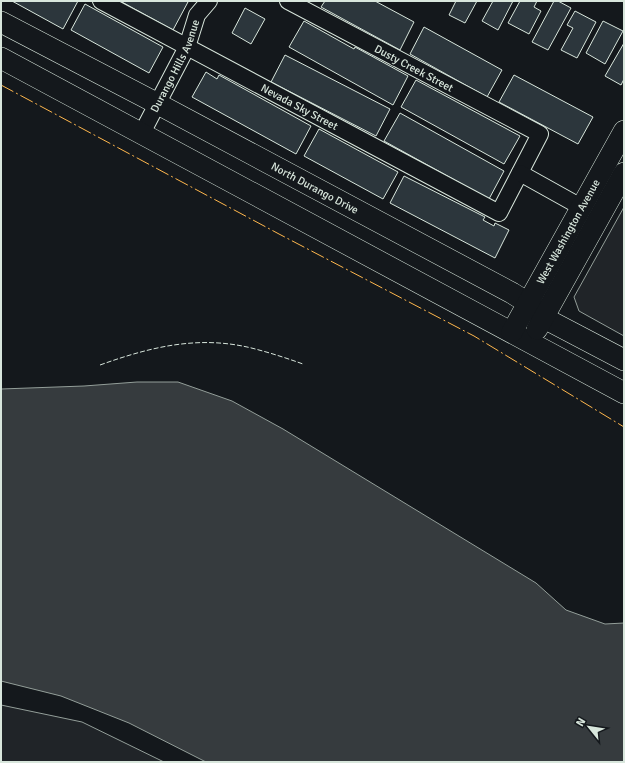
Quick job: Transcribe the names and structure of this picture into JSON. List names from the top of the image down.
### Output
{
  "streets": {
    "main road": ["North Durango Drive", "West Washington Avenue"],
    "street": ["Durango Hills Avenue", "Dusty Creek Street", "Nevada Sky Street"]
  },
  "crossings": [
    ["Durango Hills Avenue", "Nevada Sky Street"],
    ["Durango Hills Avenue", "North Durango Drive"],
    ["Dusty Creek Street", "Nevada Sky Street"],
    ["North Durango Drive", "West Washington Avenue"]
  ],
  "north": "top left"
}
